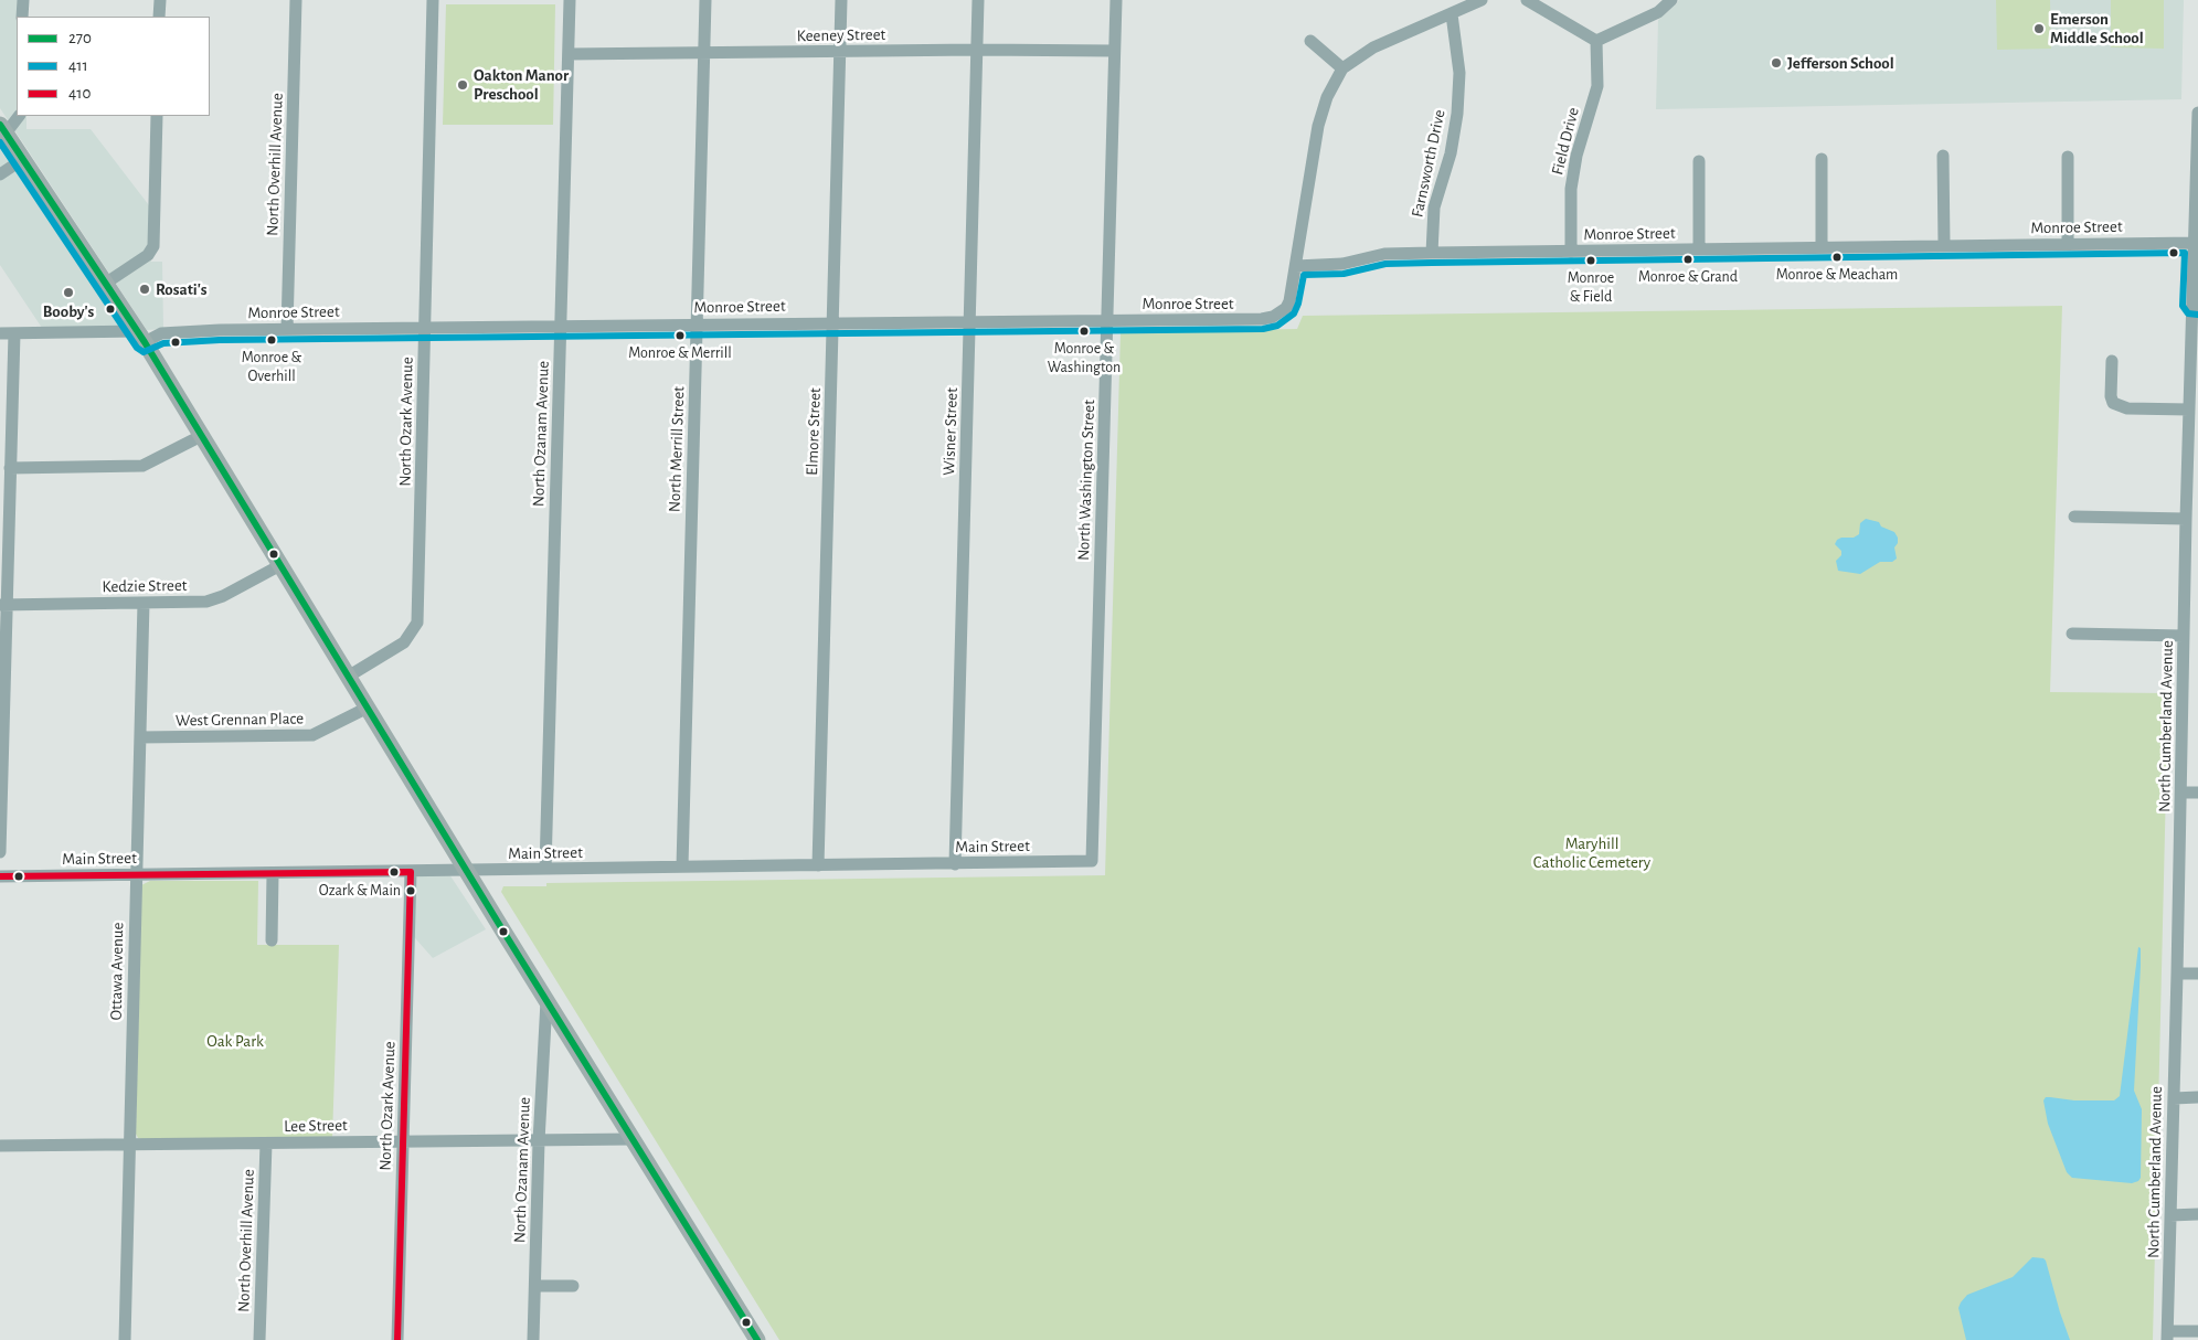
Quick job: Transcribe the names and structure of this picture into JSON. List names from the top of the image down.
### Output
{
  "streets": {
    "street": [
      "Keeney Street",
      "Field Drive",
      "Farnsworth Drive",
      "North Overhill Avenue",
      "Monroe Street",
      "North Ozark Avenue",
      "Elmore Street",
      "Wisner Street",
      "North Ozanam Avenue",
      "North Merrill Street",
      "North Washington Street",
      "Kedzie Street",
      "West Grennan Place",
      "North Cumberland Avenue",
      "Main Street",
      "Ottawa Avenue",
      "Lee Street"
    ]
  },
  "crossings": [
    ["Keeney Street", "Elmore Street"],
    ["Keeney Street", "Wisner Street"],
    ["Keeney Street", "North Ozanam Avenue"],
    ["Keeney Street", "North Merrill Street"],
    ["Keeney Street", "North Washington Street"],
    ["Field Drive", "Monroe Street"],
    ["Farnsworth Drive", "Monroe Street"],
    ["North Overhill Avenue", "Monroe Street"],
    ["North Overhill Avenue", "Lee Street"],
    ["Monroe Street", "North Ozark Avenue"],
    ["Monroe Street", "Elmore Street"],
    ["Monroe Street", "Wisner Street"],
    ["Monroe Street", "North Ozanam Avenue"],
    ["Monroe Street", "North Merrill Street"],
    ["Monroe Street", "North Washington Street"],
    ["Monroe Street", "North Cumberland Avenue"],
    ["North Ozark Avenue", "Main Street"],
    ["North Ozark Avenue", "Lee Street"],
    ["Elmore Street", "Main Street"],
    ["Wisner Street", "Main Street"],
    ["North Ozanam Avenue", "Main Street"],
    ["North Ozanam Avenue", "Lee Street"],
    ["North Merrill Street", "Main Street"],
    ["North Washington Street", "Main Street"],
    ["Kedzie Street", "Ottawa Avenue"],
    ["West Grennan Place", "Ottawa Avenue"],
    ["Main Street", "Ottawa Avenue"],
    ["Ottawa Avenue", "Lee Street"]
  ],
  "parks": ["Maryhill Catholic Cemetery", "Oak Park"],
  "places": [
    "Emerson Middle School",
    "Jefferson School",
    "Oakton Manor Preschool",
    "Monroe & Meacham",
    "Monroe & Grand",
    "Monroe & Field",
    "Rosati's",
    "Booby's",
    "Monroe & Washington",
    "Monroe & Merrill",
    "Monroe & Overhill",
    "Ozark & Main"
  ],
  "lines": ["transit line 270", "transit line 411", "transit line 410"],
  "legend": ["270", "411", "410"]
}
